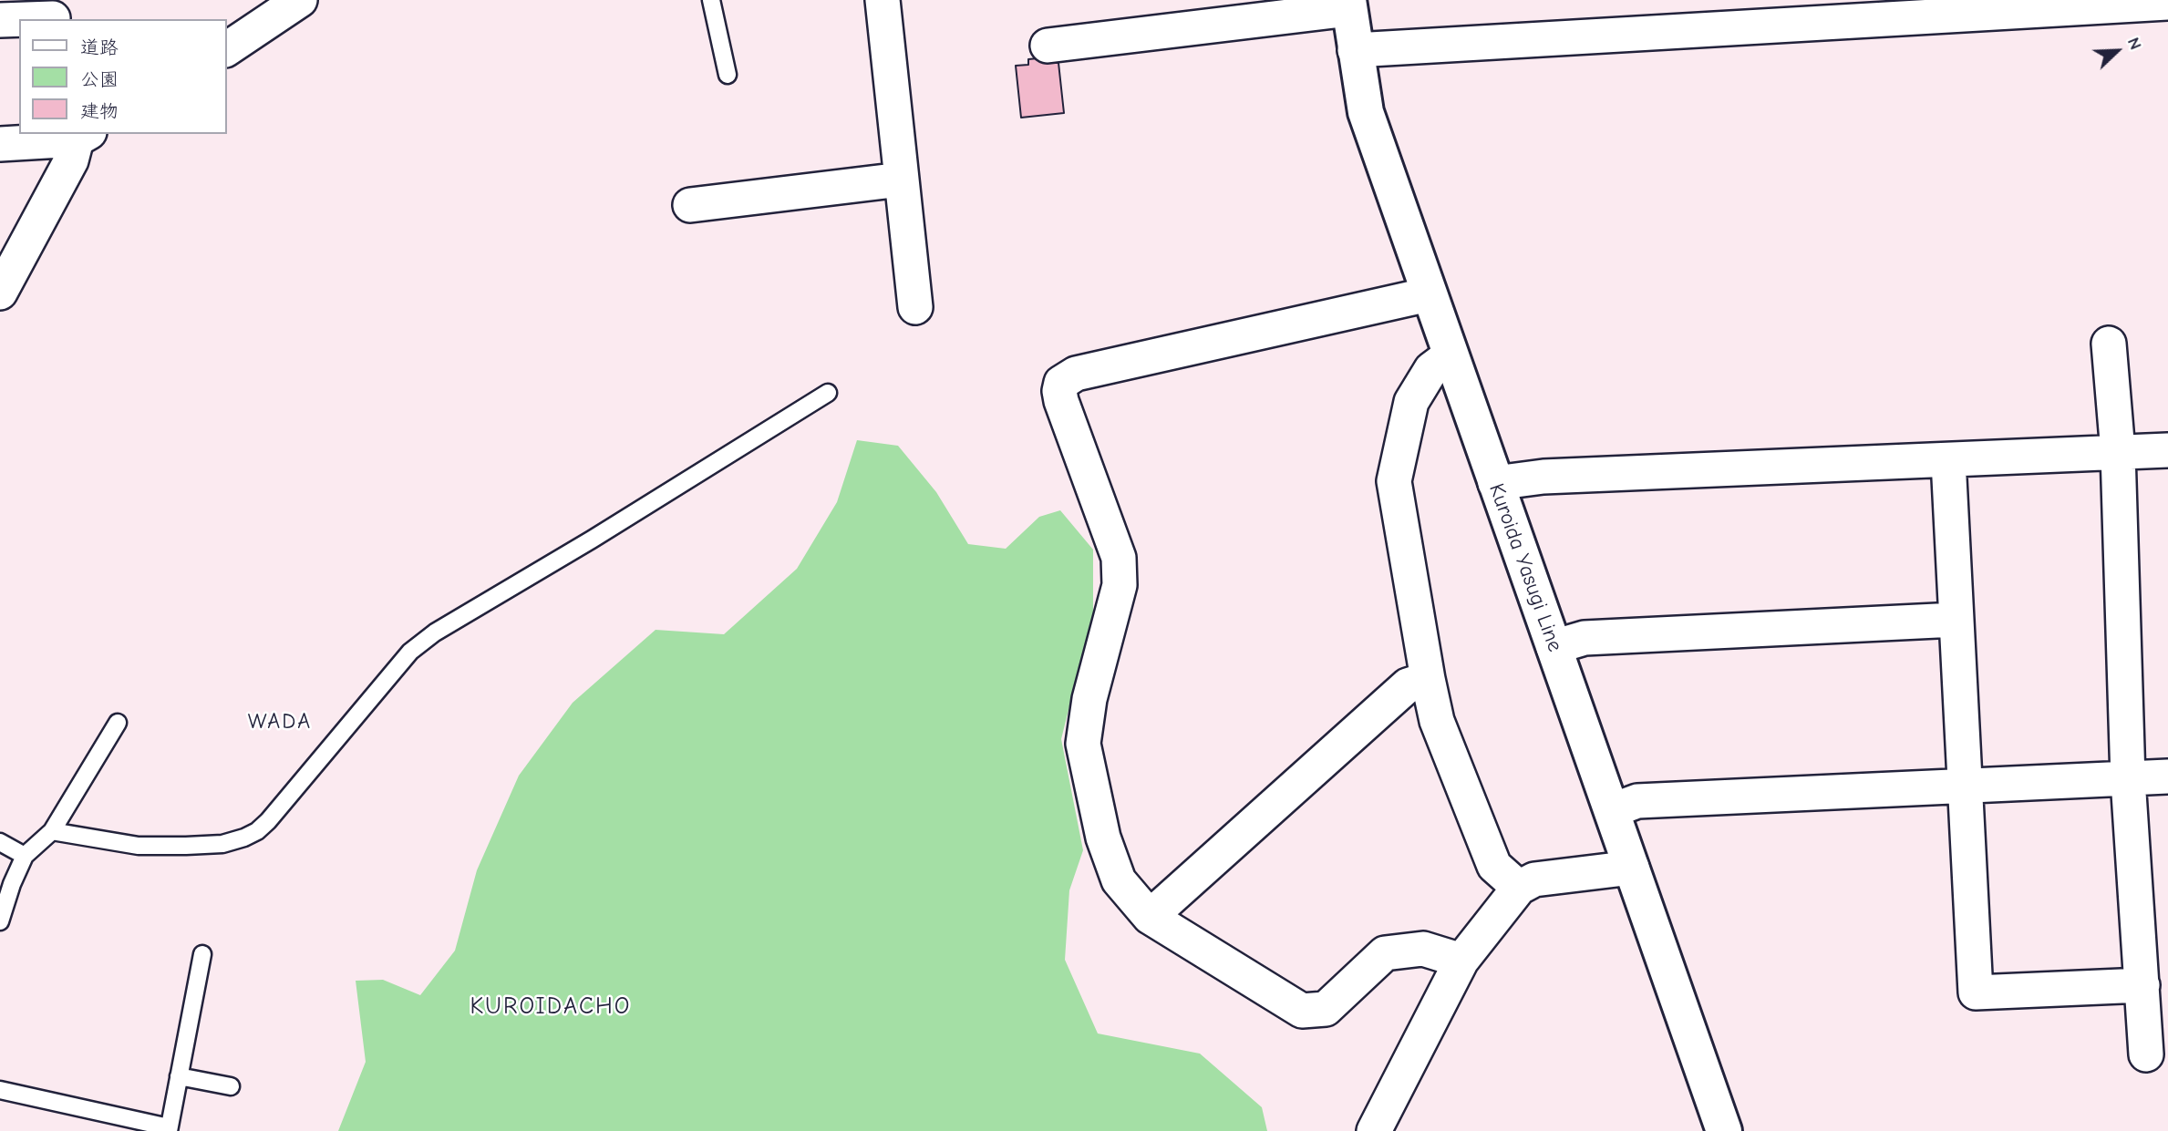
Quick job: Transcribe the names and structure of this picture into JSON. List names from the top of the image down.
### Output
{
  "streets": {
    "main road": ["Kuroida Yasugi Line"]
  },
  "districts": ["WADA", "KUROIDACHO"],
  "legend": ["道路", "公園", "建物"],
  "north": "top right"
}
